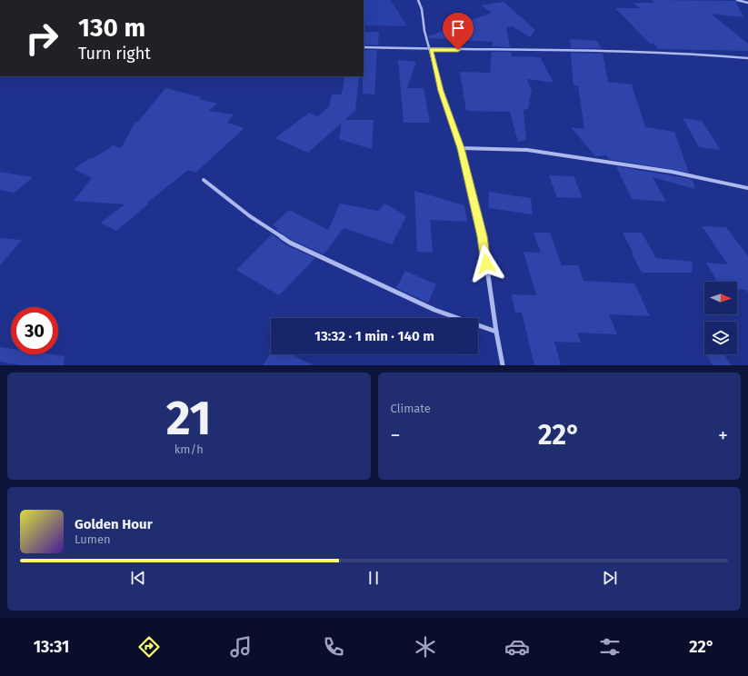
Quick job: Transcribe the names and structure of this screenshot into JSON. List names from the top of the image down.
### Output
{
  "north": "right",
  "page": {
    "turn": ["130 m", "Turn right"],
    "limit": "30",
    "trip": "13:32 · 1 min · 140 m",
    "tile": [
      ["21", "km/h"],
      "Climate"
    ],
    "heat": ["−", "22°", "+"],
    "song": ["Golden Hour", "Lumen"],
    "tabs": ["13:31", "22°"]
  }
}
